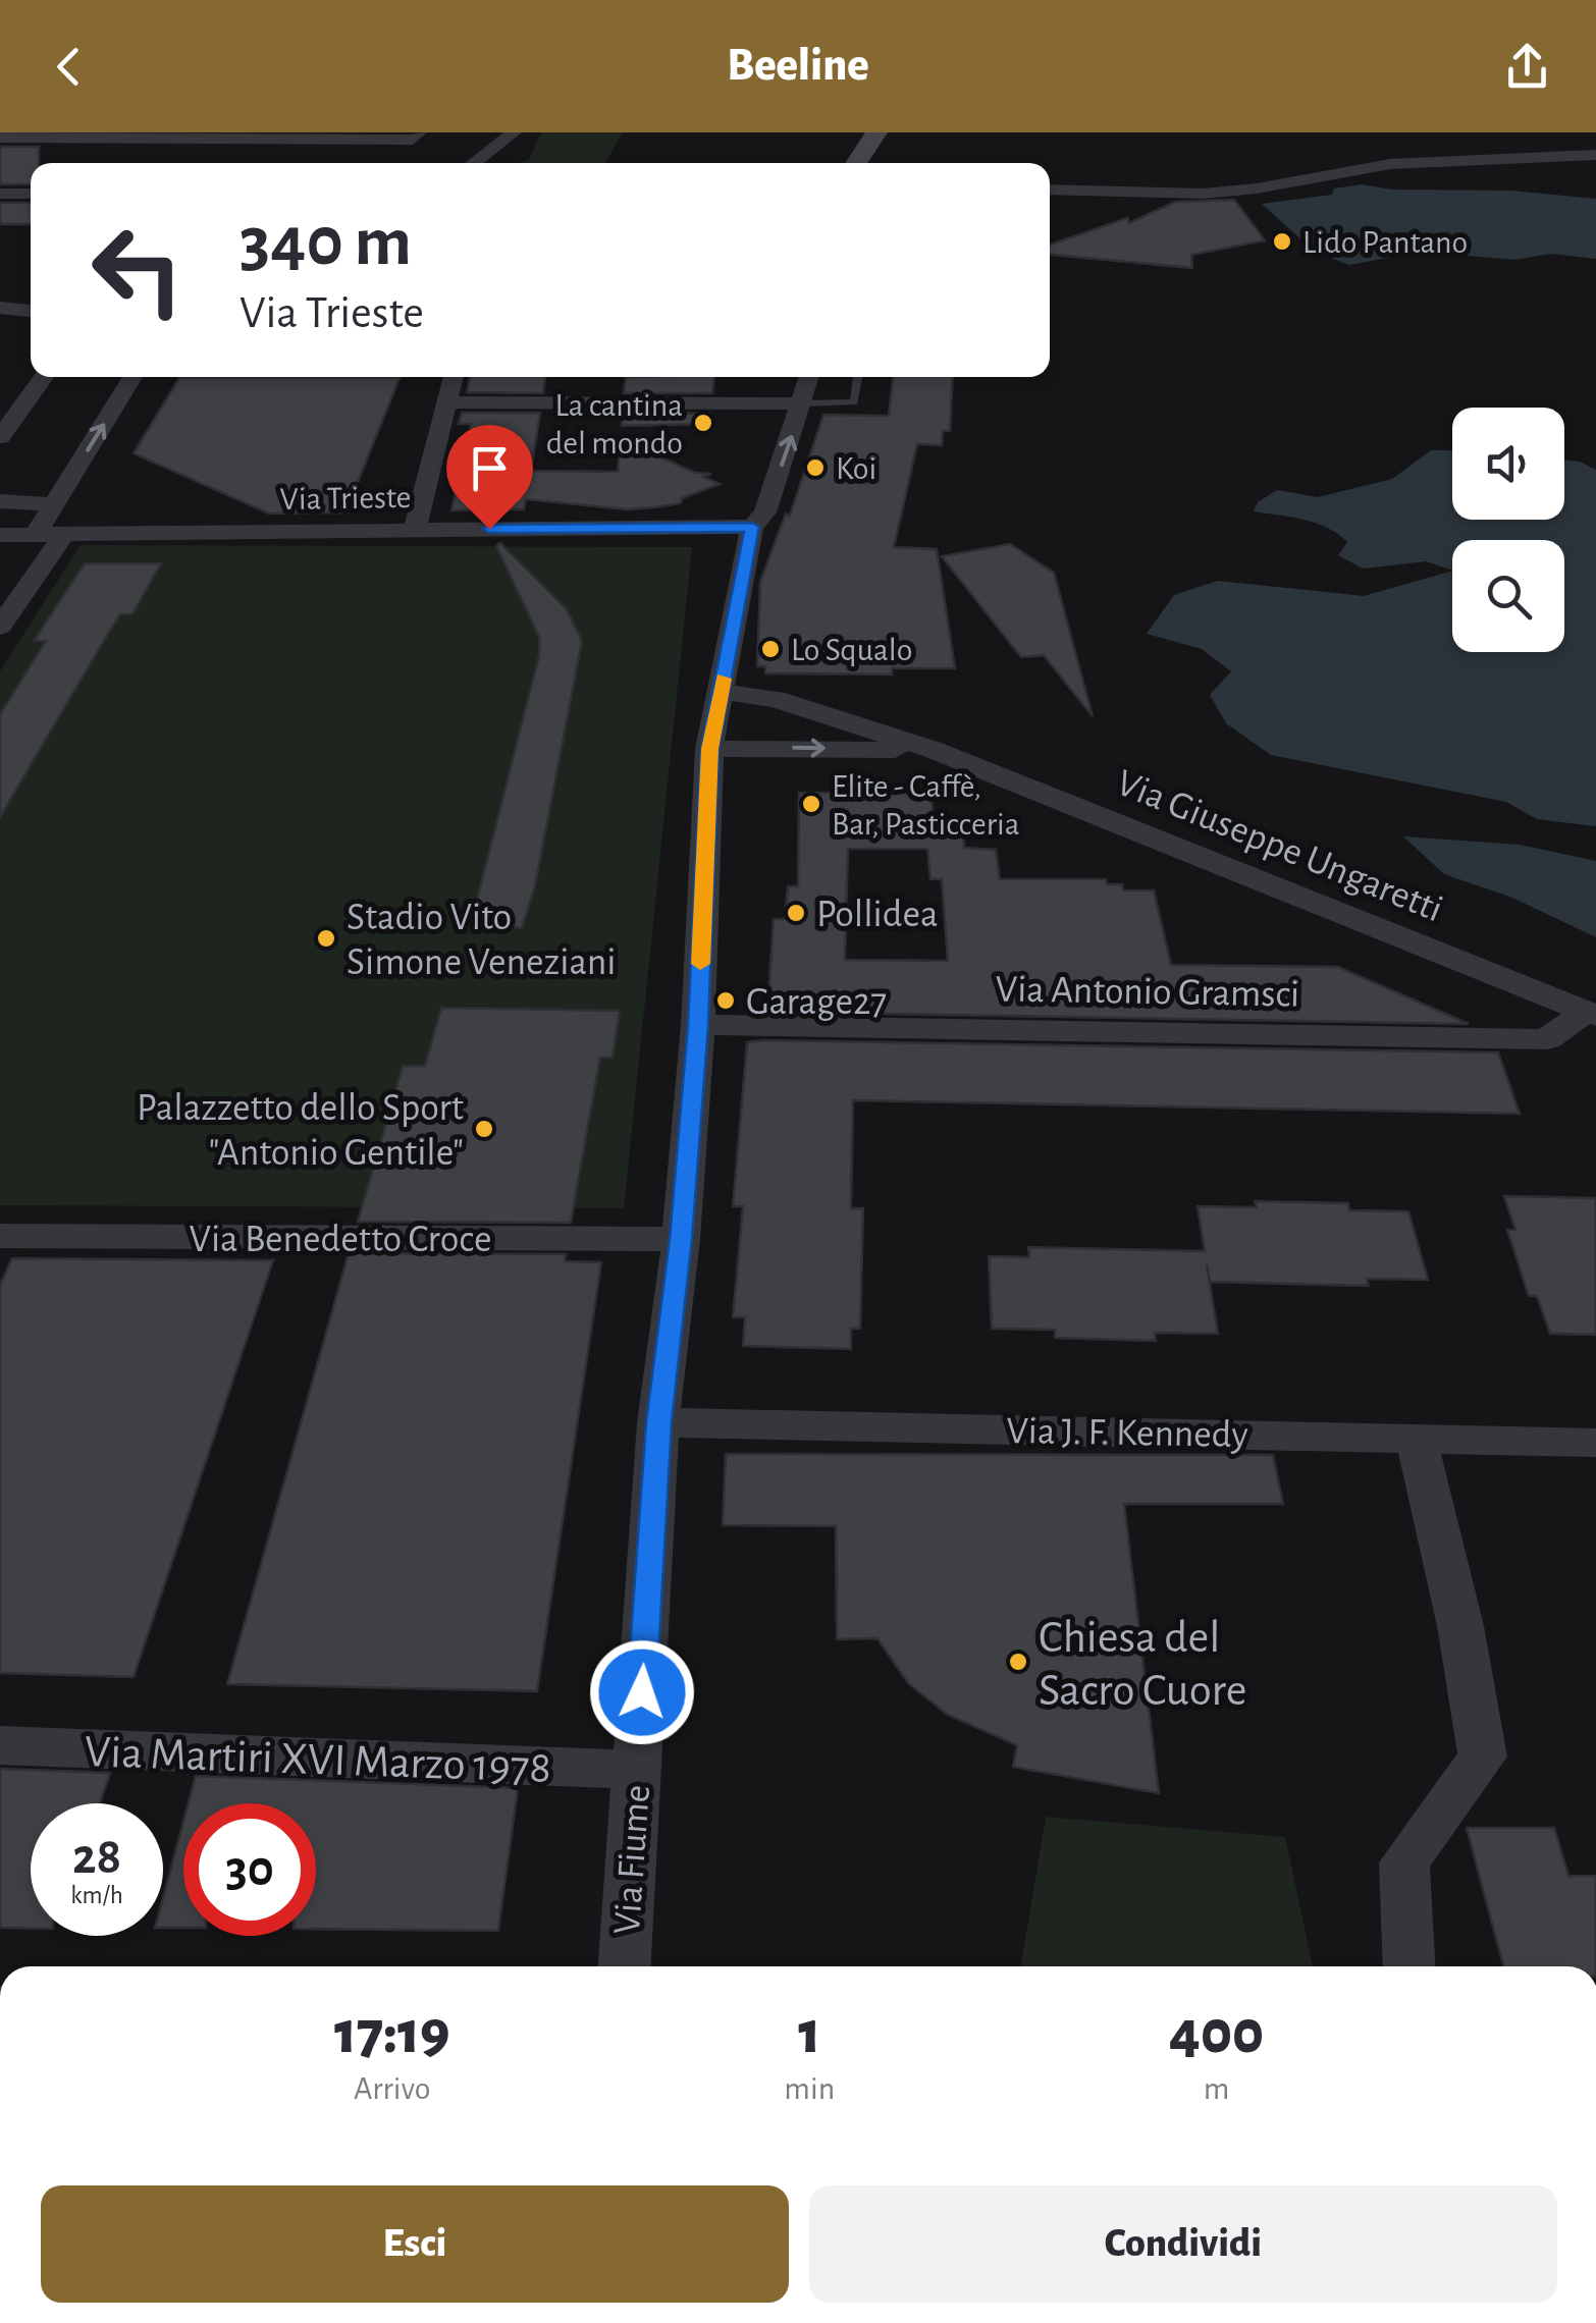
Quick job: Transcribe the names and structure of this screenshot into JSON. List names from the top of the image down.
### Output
{
  "streets": {
    "street": [
      "Via Trieste",
      "Via Giuseppe Ungaretti",
      "Via Antonio Gramsci",
      "Via Benedetto Croce",
      "Via J. F. Kennedy",
      "Via Martiri XVI Marzo 1978",
      "Via Fiume"
    ]
  },
  "crossings": [
    ["Via Trieste", "Via Fiume"],
    ["Via Giuseppe Ungaretti", "Via Antonio Gramsci"],
    ["Via Giuseppe Ungaretti", "Via Fiume"],
    ["Via Antonio Gramsci", "Via Fiume"],
    ["Via Benedetto Croce", "Via Fiume"],
    ["Via J. F. Kennedy", "Via Fiume"],
    ["Via Martiri XVI Marzo 1978", "Via Fiume"]
  ],
  "places": [
    "Lido Pantano",
    "La cantina del mondo",
    "Koi",
    "Lo Squalo",
    "Elite - Caffè, Bar, Pasticceria",
    "Pollidea",
    "Stadio Vito Simone Veneziani",
    "Garage27",
    "Palazzetto dello Sport \"Antonio Gentile\"",
    "Chiesa del Sacro Cuore"
  ],
  "page": {
    "header": "Beeline",
    "turn": ["340 m", "Via Trieste"],
    "speed": "28 km/h",
    "limit": "30",
    "eta": [
      "17:19",
      "Arrivo",
      "1",
      "min",
      "400",
      "m"
    ],
    "buttons": ["Esci", "Condividi"]
  }
}
